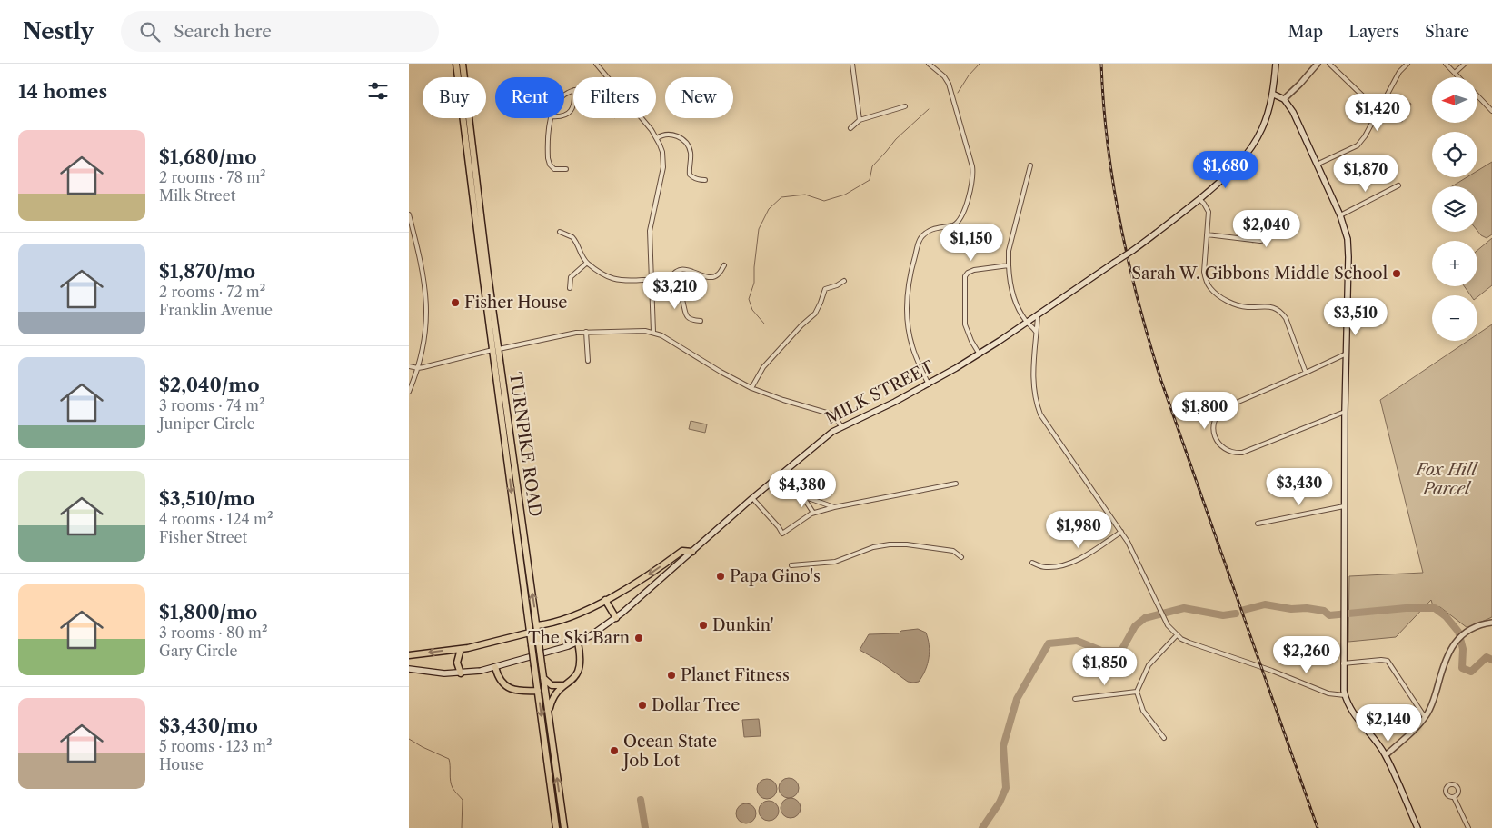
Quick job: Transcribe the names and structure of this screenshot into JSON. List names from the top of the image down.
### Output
{
  "streets": {
    "highway": ["TURNPIKE ROAD"],
    "main road": ["MILK STREET"]
  },
  "parks": ["Fox Hill Parcel"],
  "places": [
    "Sarah W. Gibbons Middle School",
    "Fisher House",
    "Papa Gino's",
    "Dunkin'",
    "The Ski Barn",
    "Planet Fitness",
    "Dollar Tree",
    "Ocean State Job Lot"
  ],
  "north": "left",
  "page": {
    "header": "Nestly",
    "search": "Search here",
    "nav": ["Map", "Layers", "Share"],
    "heading": "14 homes",
    "map_buttons": ["+", "−"],
    "chip": [
      "Buy",
      "Rent",
      "Filters",
      "New"
    ],
    "price": [
      "$1,420",
      "$1,680",
      "$1,870",
      "$2,040",
      "$1,150",
      "$3,210",
      "$3,510",
      "$1,800",
      "$3,430",
      "$4,380",
      "$1,980",
      "$2,260",
      "$1,850",
      "$2,140"
    ],
    "list": [
      {
        "name": "$1,680/mo",
        "note": "2 rooms · 78 m² · Milk Street"
      },
      {
        "name": "$1,870/mo",
        "note": "2 rooms · 72 m² · Franklin Avenue"
      },
      {
        "name": "$2,040/mo",
        "note": "3 rooms · 74 m² · Juniper Circle"
      },
      {
        "name": "$3,510/mo",
        "note": "4 rooms · 124 m² · Fisher Street"
      },
      {
        "name": "$1,800/mo",
        "note": "3 rooms · 80 m² · Gary Circle"
      },
      {
        "name": "$3,430/mo",
        "note": "5 rooms · 123 m² · House"
      }
    ]
  }
}
